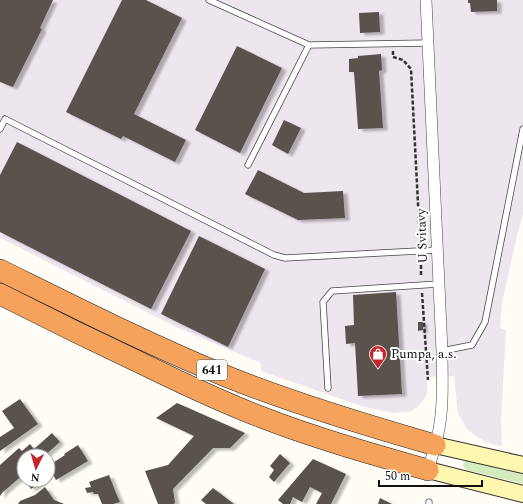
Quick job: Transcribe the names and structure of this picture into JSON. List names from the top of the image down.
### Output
{
  "streets": {
    "highway": ["641"],
    "street": ["U Svitavy"]
  },
  "crossings": [
    ["U Svitavy", "641"]
  ],
  "places": {
    "shop": ["Pumpa, a.s."]
  },
  "scale_bar": "50 m",
  "north": "bottom"
}
